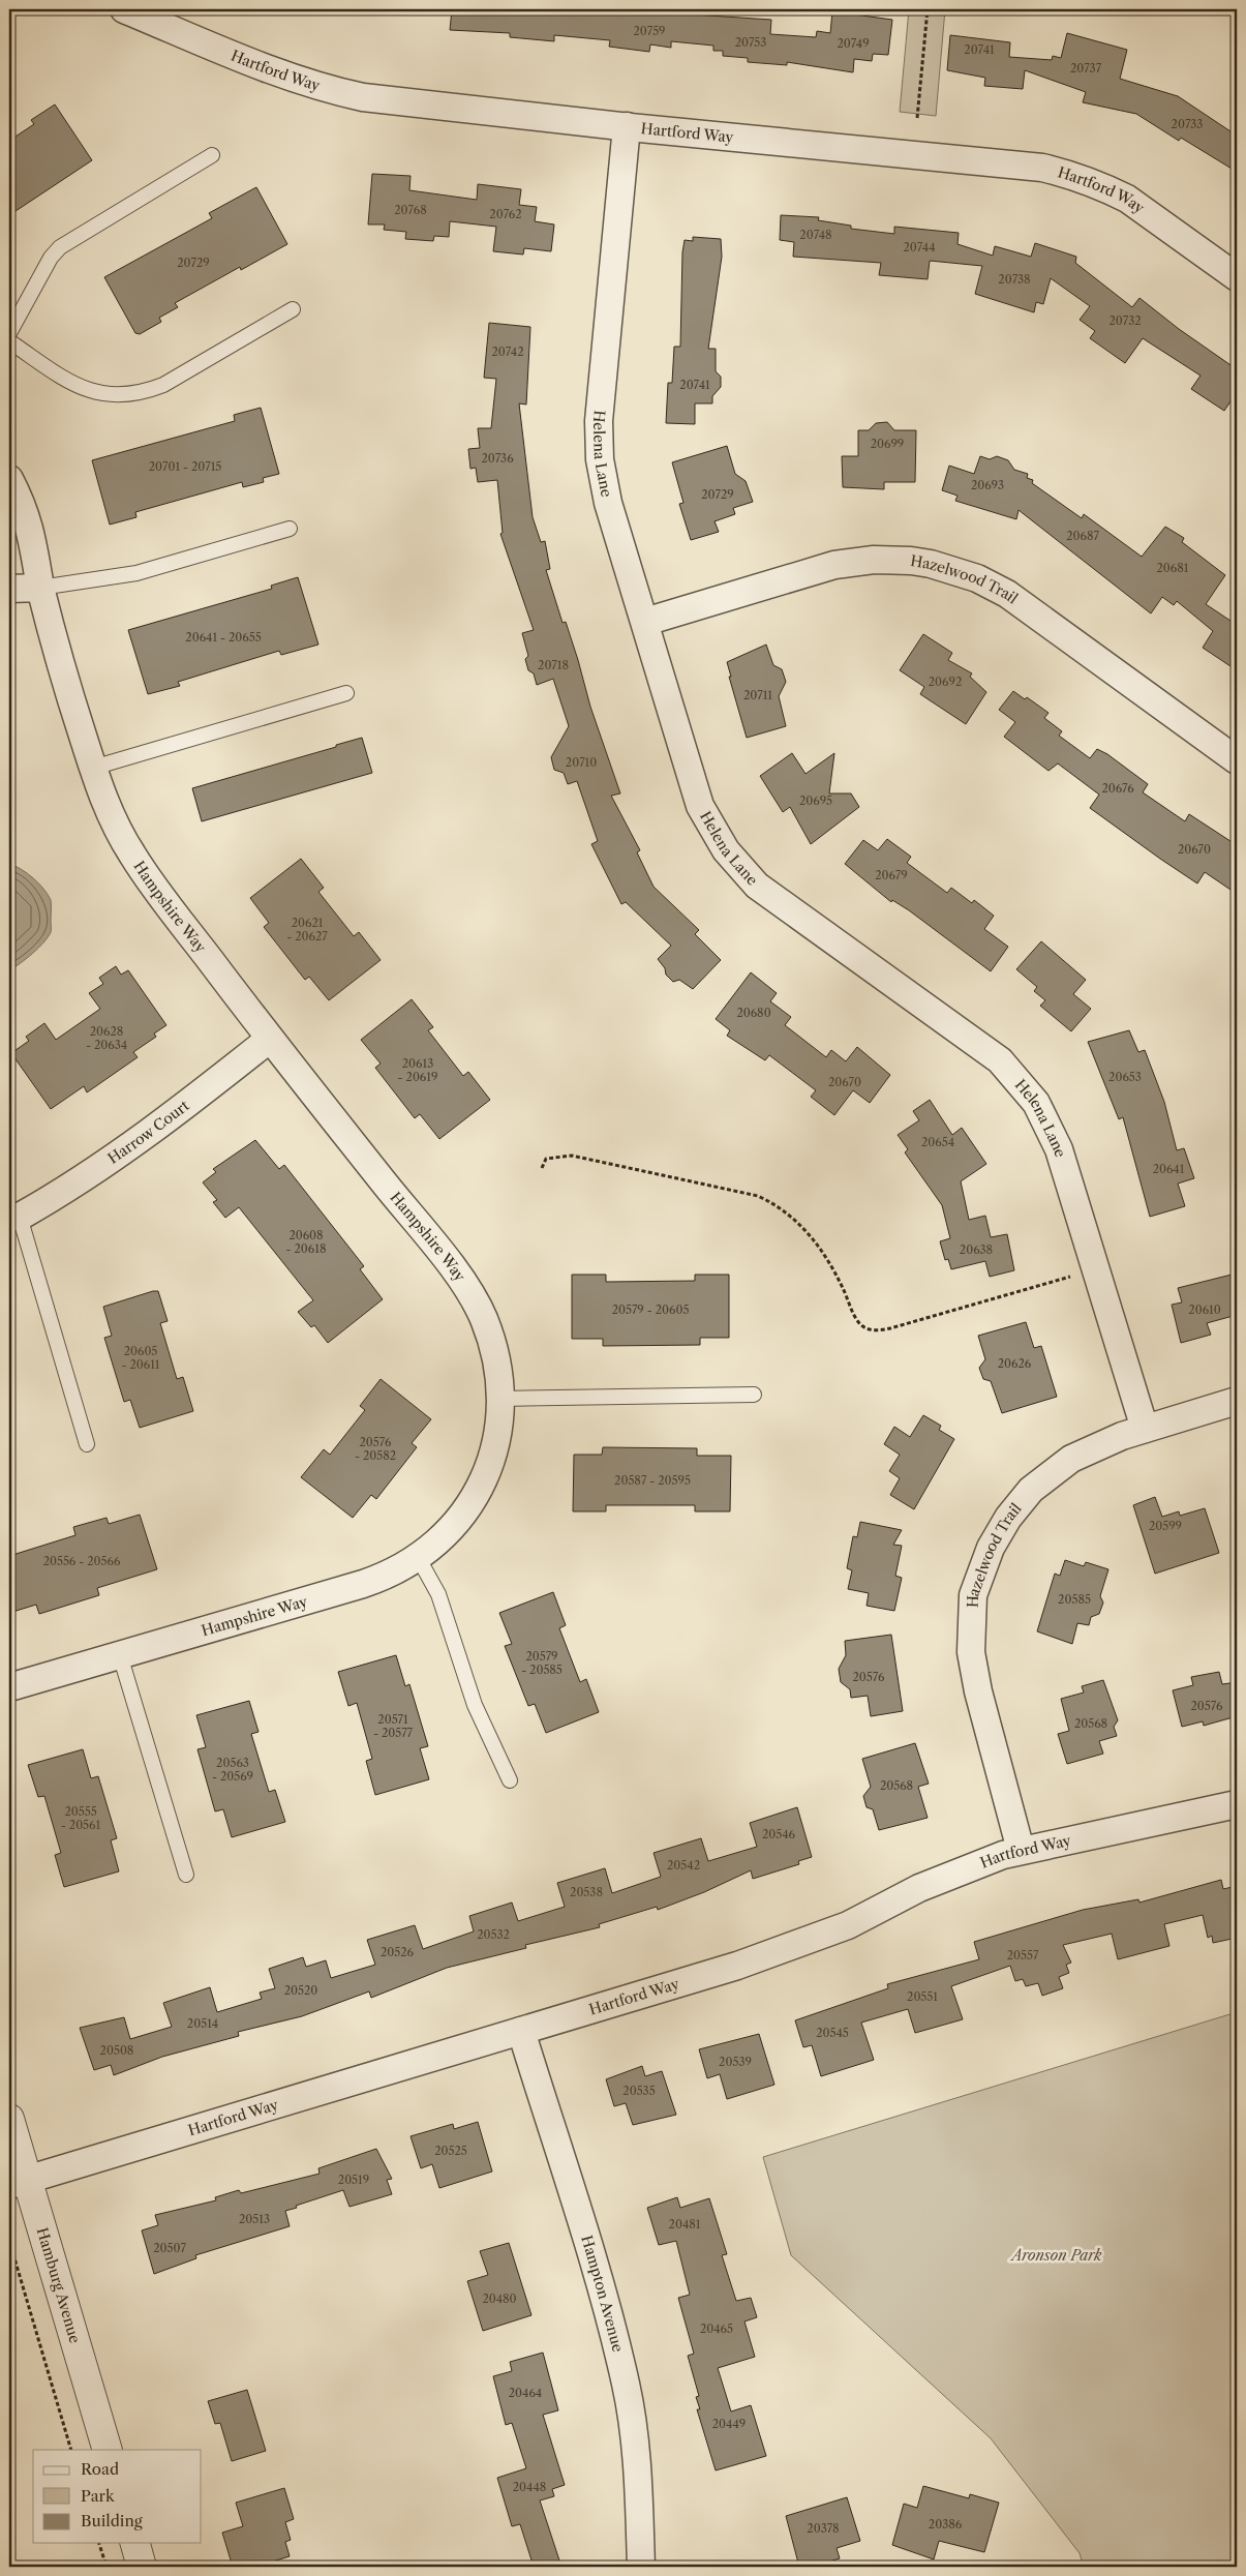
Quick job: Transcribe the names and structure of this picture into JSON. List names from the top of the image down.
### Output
{
  "streets": {
    "street": [
      "Hartford Way",
      "Helena Lane",
      "Hazelwood Trail",
      "Hampshire Way",
      "Harrow Court",
      "Hamburg Avenue",
      "Hampton Avenue"
    ]
  },
  "crossings": [
    ["Hartford Way", "Helena Lane"],
    ["Hartford Way", "Hazelwood Trail"],
    ["Hartford Way", "Hamburg Avenue"],
    ["Hartford Way", "Hampton Avenue"],
    ["Helena Lane", "Hazelwood Trail"],
    ["Hampshire Way", "Harrow Court"]
  ],
  "parks": ["Aronson Park"],
  "house_numbers": [
    "20759",
    "20753",
    "20749",
    "20741",
    "20737",
    "20733",
    "20768",
    "20762",
    "20748",
    "20744",
    "20729",
    "20738",
    "20732",
    "20742",
    "20741",
    "20699",
    "20736",
    "20701 - 20715",
    "20693",
    "20729",
    "20687",
    "20681",
    "20641 - 20655",
    "20718",
    "20692",
    "20711",
    "20710",
    "20676",
    "20695",
    "20670",
    "20679",
    "20621 - 20627",
    "20680",
    "20628 - 20634",
    "20613 - 20619",
    "20653",
    "20670",
    "20654",
    "20641",
    "20608 - 20618",
    "20638",
    "20579 - 20605",
    "20610",
    "20605 - 20611",
    "20626",
    "20576 - 20582",
    "20587 - 20595",
    "20599",
    "20556 - 20566",
    "20585",
    "20579 - 20585",
    "20576",
    "20576",
    "20571 - 20577",
    "20568",
    "20563 - 20569",
    "20568",
    "20555 - 20561",
    "20546",
    "20542",
    "20538",
    "20532",
    "20526",
    "20557",
    "20520",
    "20551",
    "20514",
    "20545",
    "20508",
    "20539",
    "20535",
    "20525",
    "20519",
    "20513",
    "20481",
    "20507",
    "20480",
    "20465",
    "20464",
    "20449",
    "20448",
    "20386",
    "20378"
  ],
  "legend": ["Road", "Park", "Building"]
}
